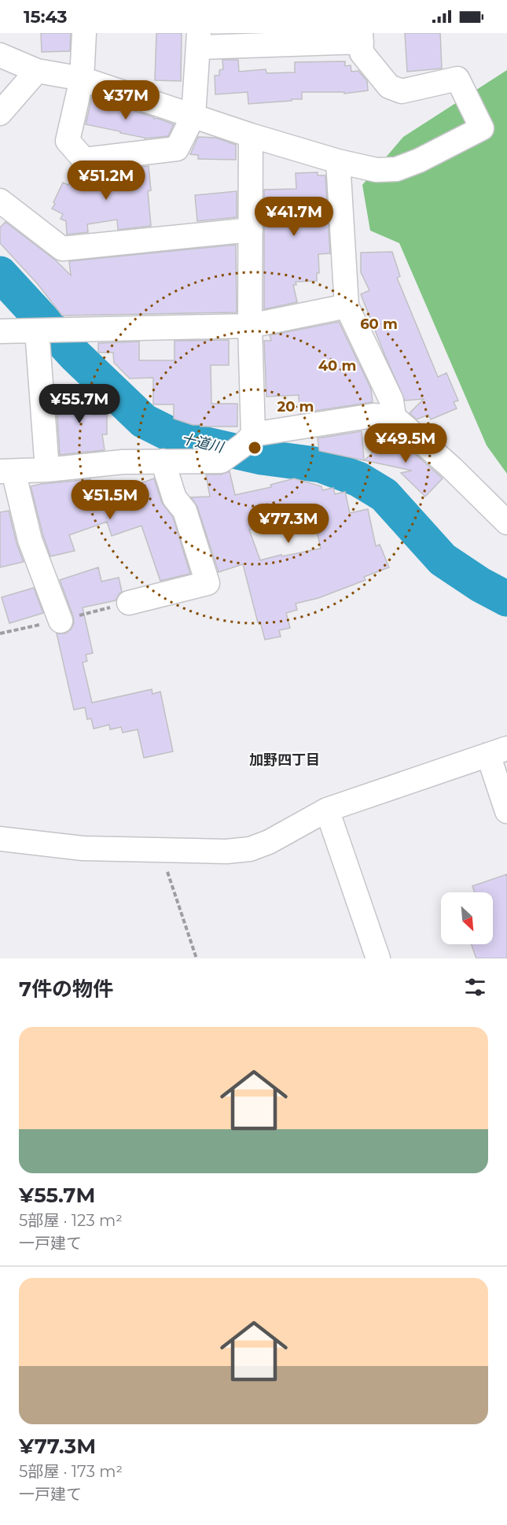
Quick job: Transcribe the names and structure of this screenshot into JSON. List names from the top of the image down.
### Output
{
  "districts": ["加野四丁目"],
  "water": ["十道川"],
  "north": "bottom right",
  "page": {
    "status": "15:43",
    "price": [
      "¥37M",
      "¥51.2M",
      "¥41.7M",
      "¥55.7M",
      "¥49.5M",
      "¥51.5M",
      "¥77.3M"
    ],
    "heading": "7件の物件",
    "list": [
      {
        "name": "¥55.7M",
        "note": "5部屋 · 123 m² · 一戸建て"
      },
      {
        "name": "¥77.3M",
        "note": "5部屋 · 173 m² · 一戸建て"
      }
    ]
  },
  "rings": ["60 m", "40 m", "20 m"]
}
